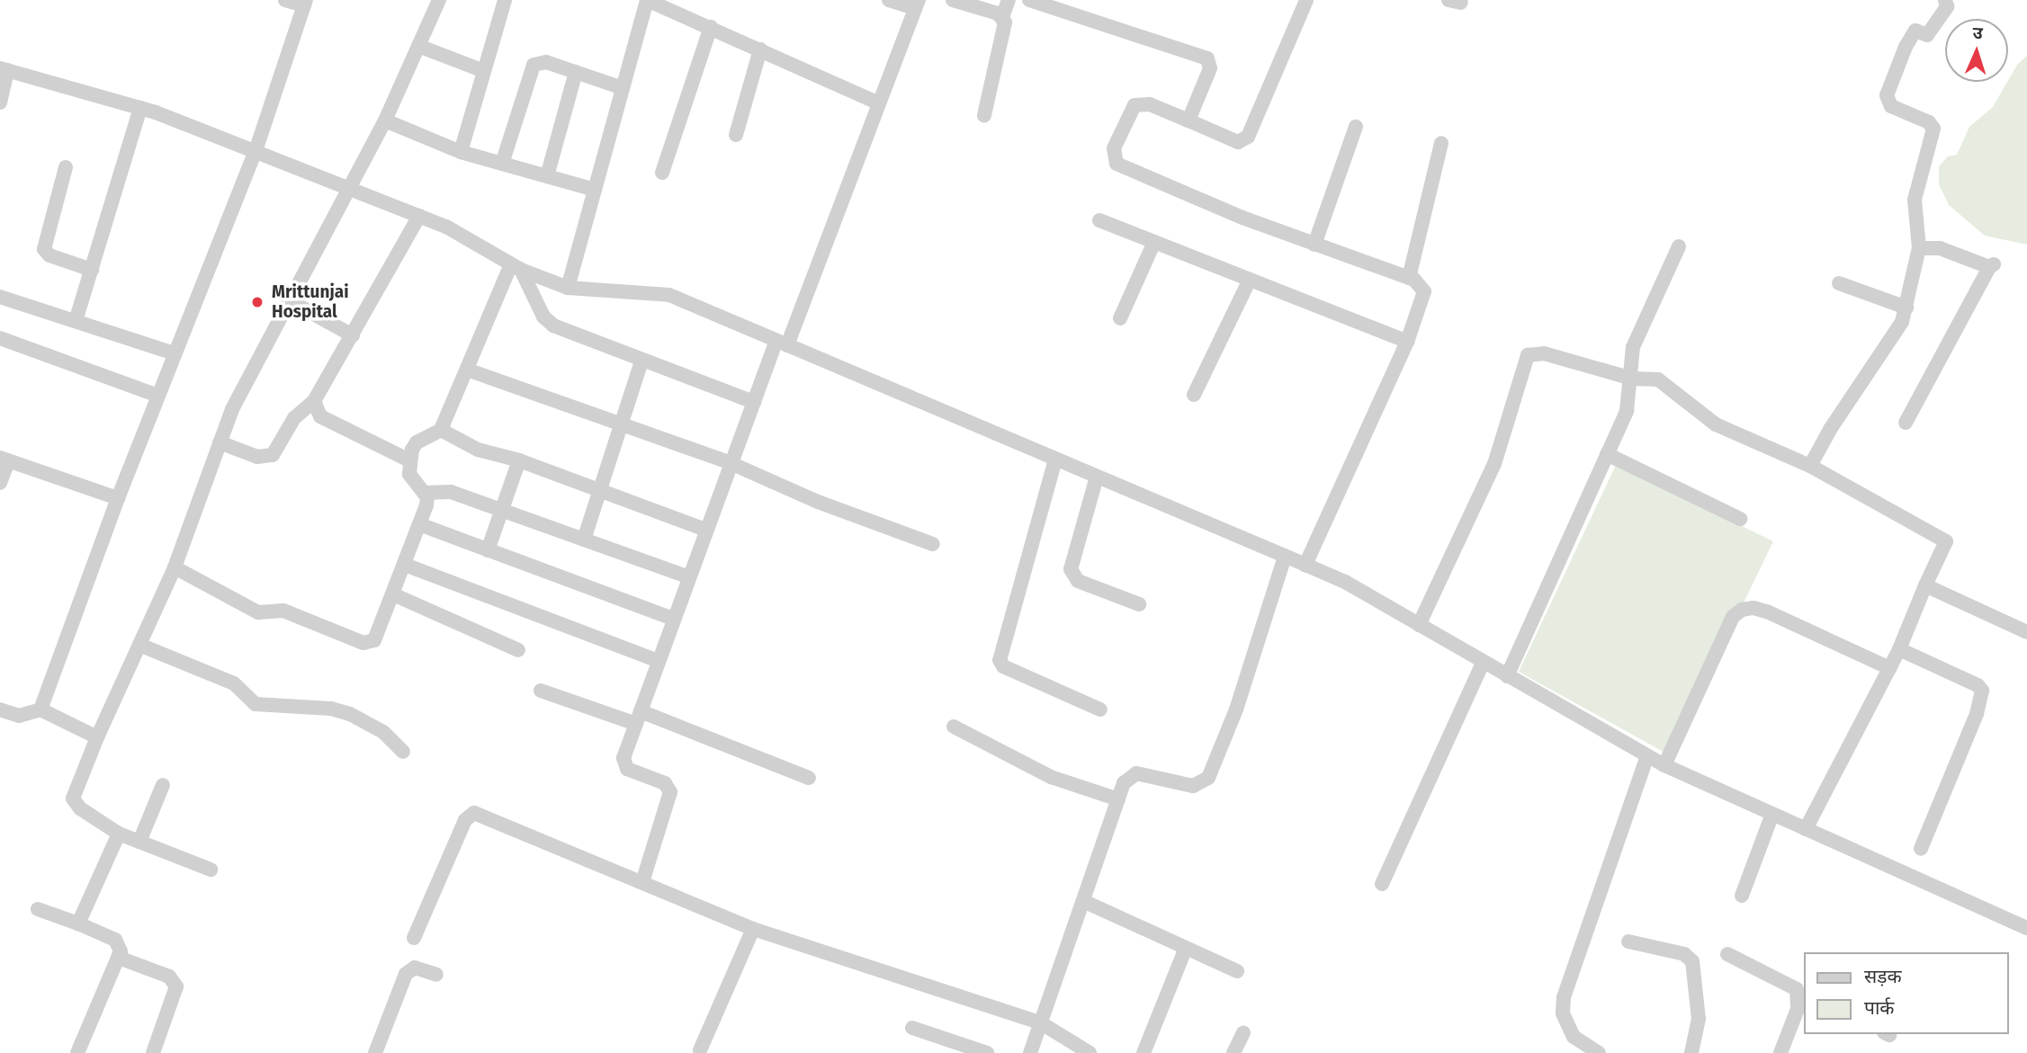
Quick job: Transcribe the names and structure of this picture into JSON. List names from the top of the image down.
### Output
{
  "places": ["Mrittunjai Hospital"],
  "legend": ["सड़क", "पार्क"],
  "north": "top"
}
